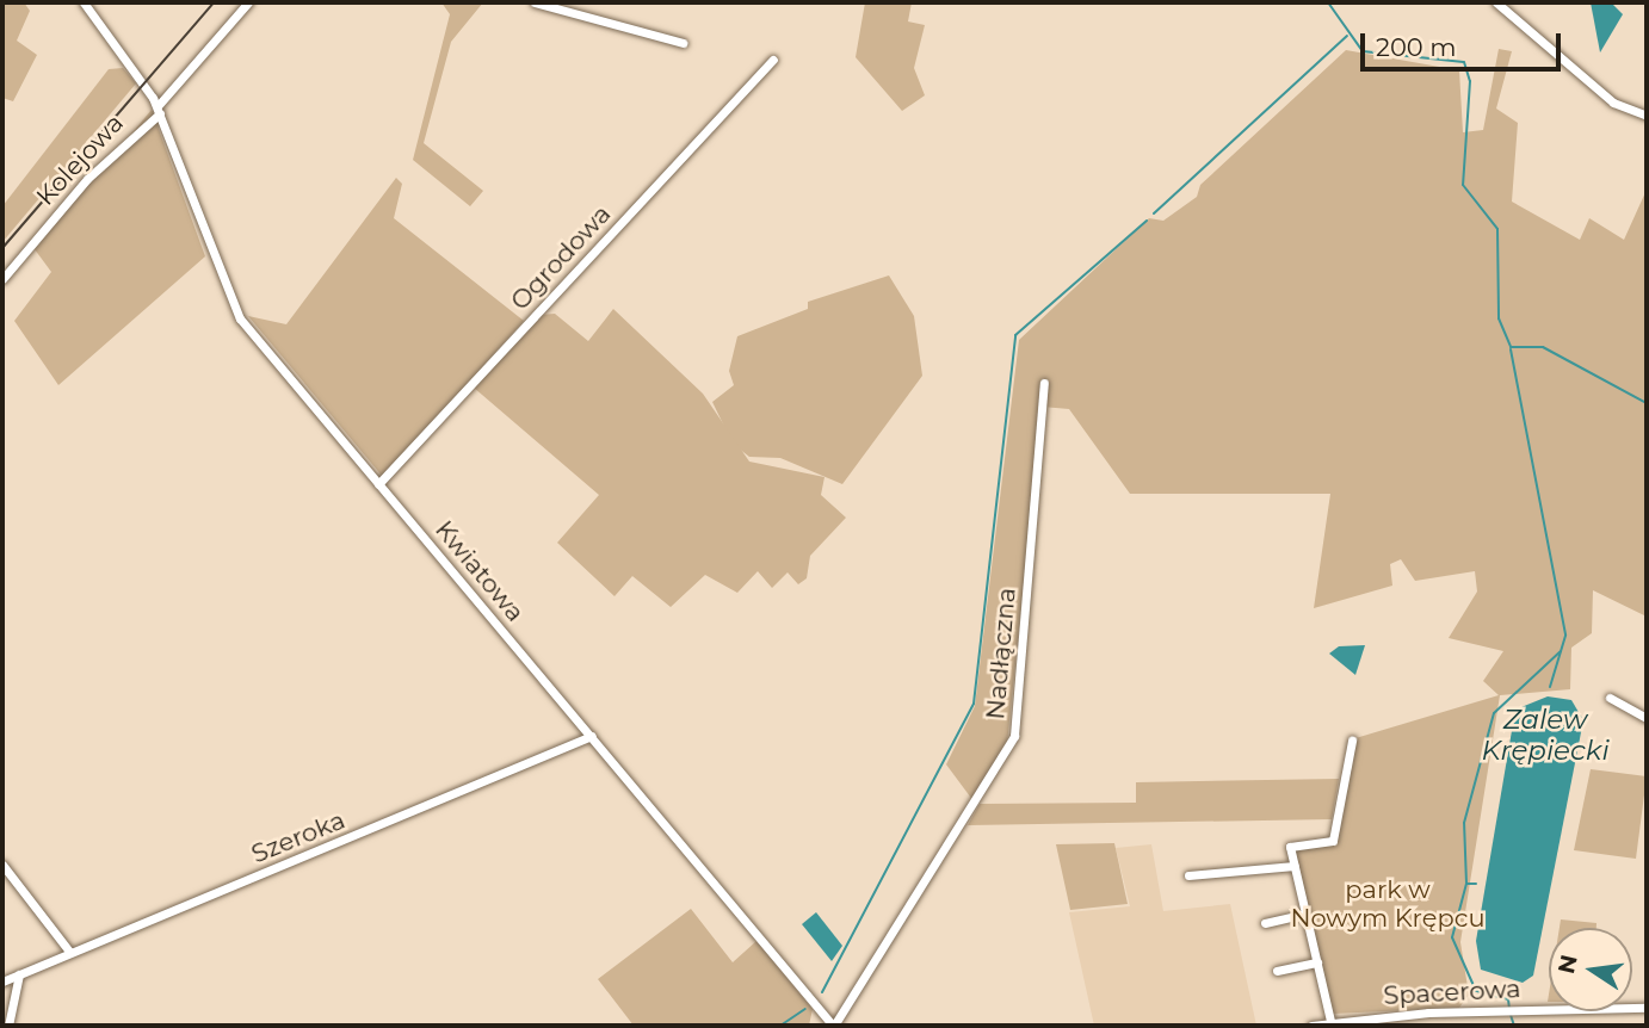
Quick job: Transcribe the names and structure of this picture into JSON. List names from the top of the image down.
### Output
{
  "streets": {
    "street": [
      "Kolejowa",
      "Ogrodowa",
      "Kwiatowa",
      "Nadłączna",
      "Szeroka",
      "Spacerowa"
    ]
  },
  "crossings": [
    ["Kolejowa", "Kwiatowa"],
    ["Ogrodowa", "Kwiatowa"],
    ["Kwiatowa", "Nadłączna"],
    ["Kwiatowa", "Szeroka"]
  ],
  "water": ["Zalew Krępiecki"],
  "parks": ["park w Nowym Krępcu"],
  "scale_bar": "200 m",
  "north": "left"
}
